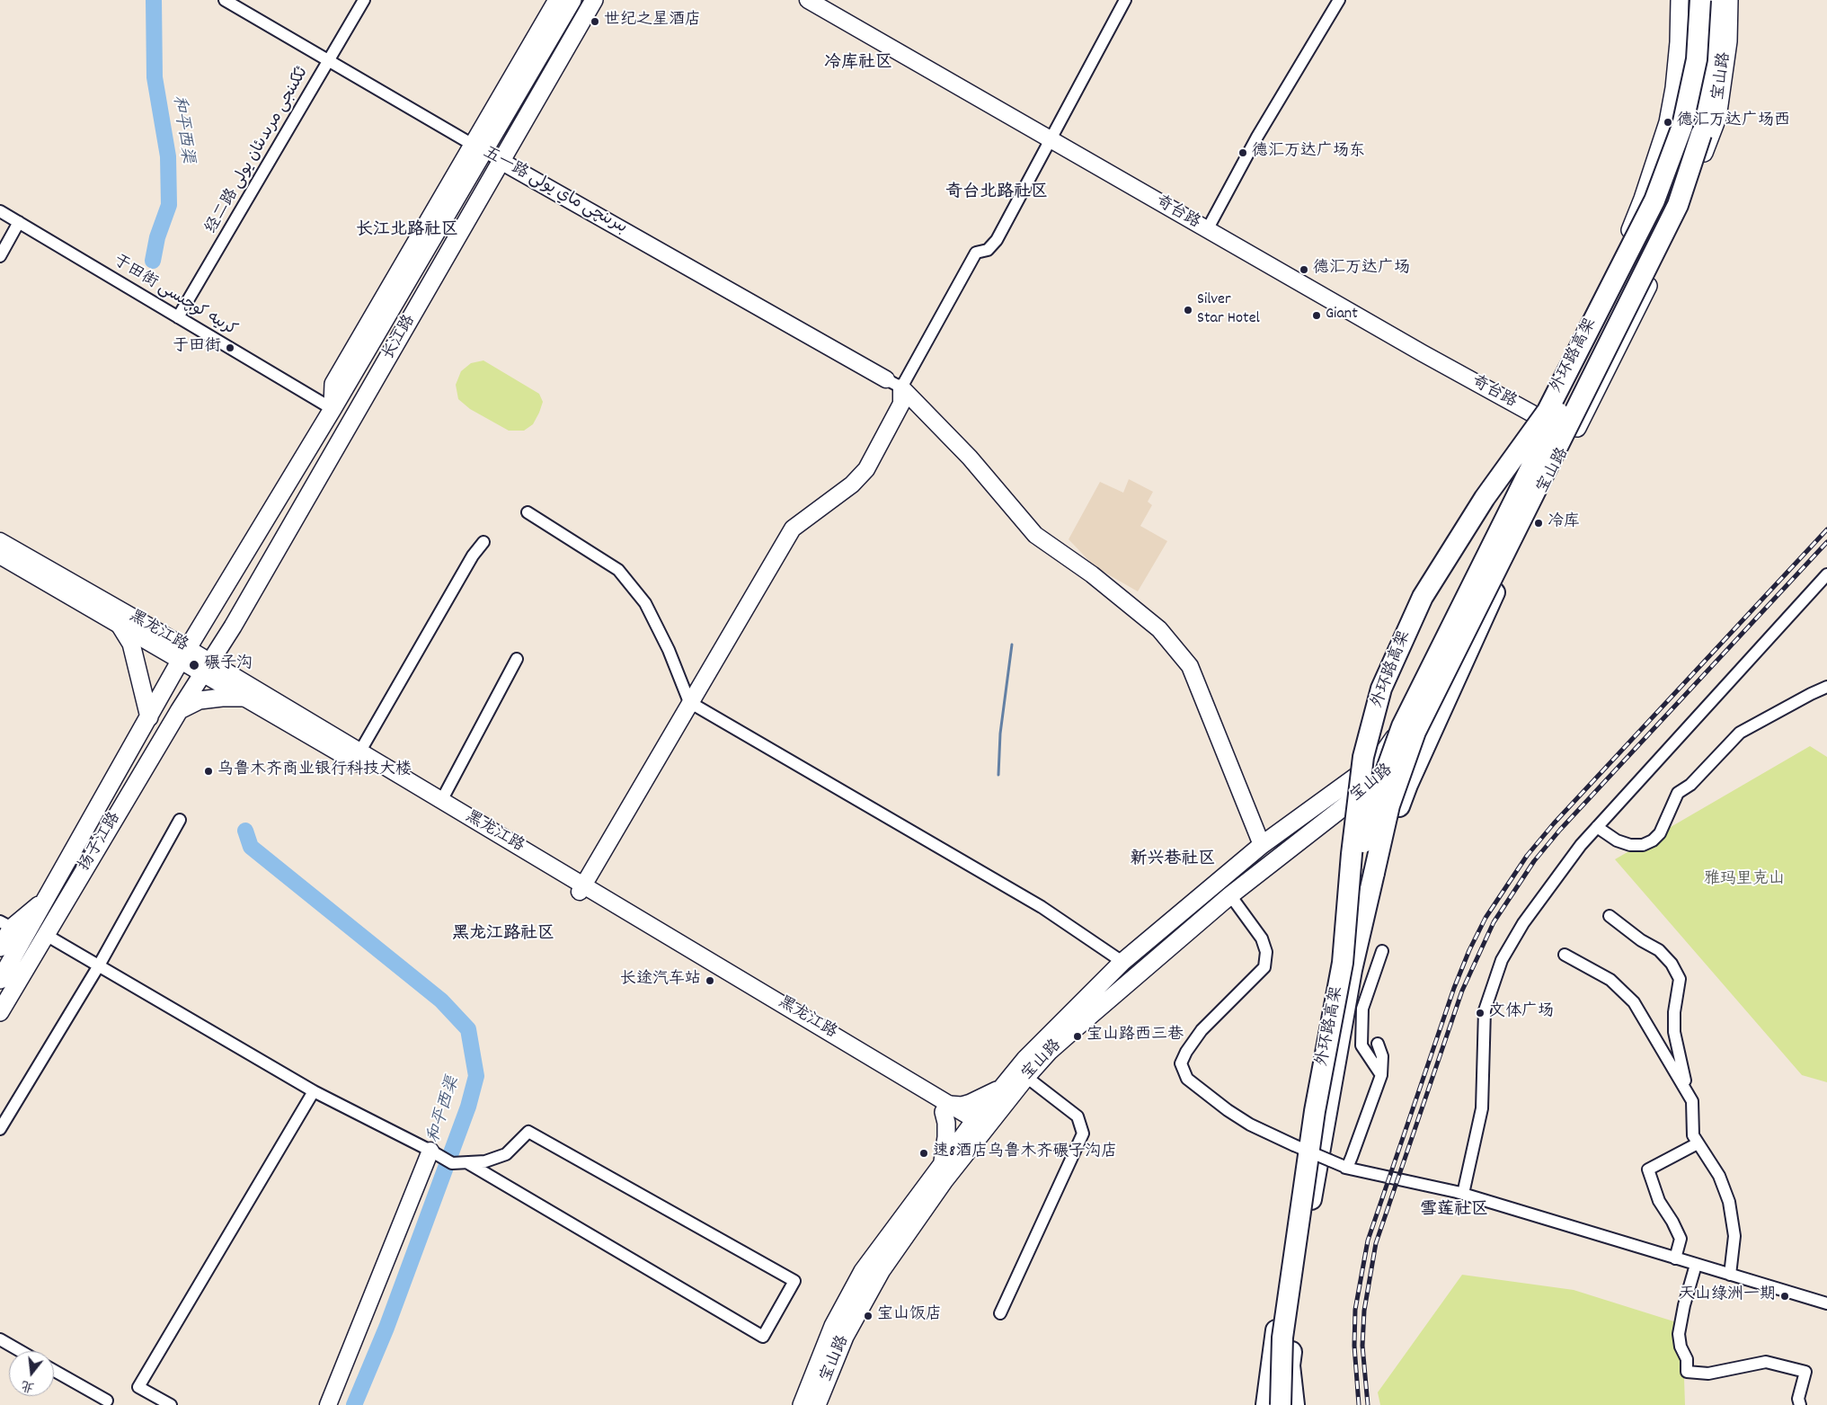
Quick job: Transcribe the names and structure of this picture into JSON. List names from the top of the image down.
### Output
{
  "streets": {
    "highway": ["外环路高架"],
    "main road": ["宝山路", "长江路", "扬子江路"],
    "street": [
      "经二路 ئككىنجى مرىدىئان يولى",
      "五一路 بىرىنچى ماي يولى",
      "奇台路",
      "于田街 كرىيە كوچىسى",
      "黑龙江路"
    ]
  },
  "crossings": [
    ["宝山路", "奇台路"],
    ["宝山路", "黑龙江路"],
    ["经二路 ئككىنجى مرىدىئان يولى", "五一路 بىرىنچى ماي يولى"],
    ["经二路 ئككىنجى مرىدىئان يولى", "于田街 كرىيە كوچىسى"],
    ["五一路 بىرىنچى ماي يولى", "长江路"],
    ["于田街 كرىيە كوچىسى", "长江路"],
    ["长江路", "黑龙江路"],
    ["长江路", "扬子江路"],
    ["黑龙江路", "扬子江路"]
  ],
  "districts": [
    "冷库社区",
    "奇台北路社区",
    "长江北路社区",
    "新兴巷社区",
    "黑龙江路社区",
    "雪莲社区"
  ],
  "water": ["和平西渠"],
  "parks": ["雅玛里克山"],
  "places": [
    "世纪之星酒店",
    "德汇万达广场西",
    "德汇万达广场东",
    "德汇万达广场",
    "Silver Star Hotel",
    "Giant",
    "于田街",
    "冷库",
    "碾子沟",
    "乌鲁木齐商业银行科技大楼",
    "长途汽车站",
    "文体广场",
    "宝山路西三巷",
    "速8酒店乌鲁木齐碾子沟店",
    "天山绿洲一期",
    "宝山饭店"
  ],
  "north": "bottom"
}
